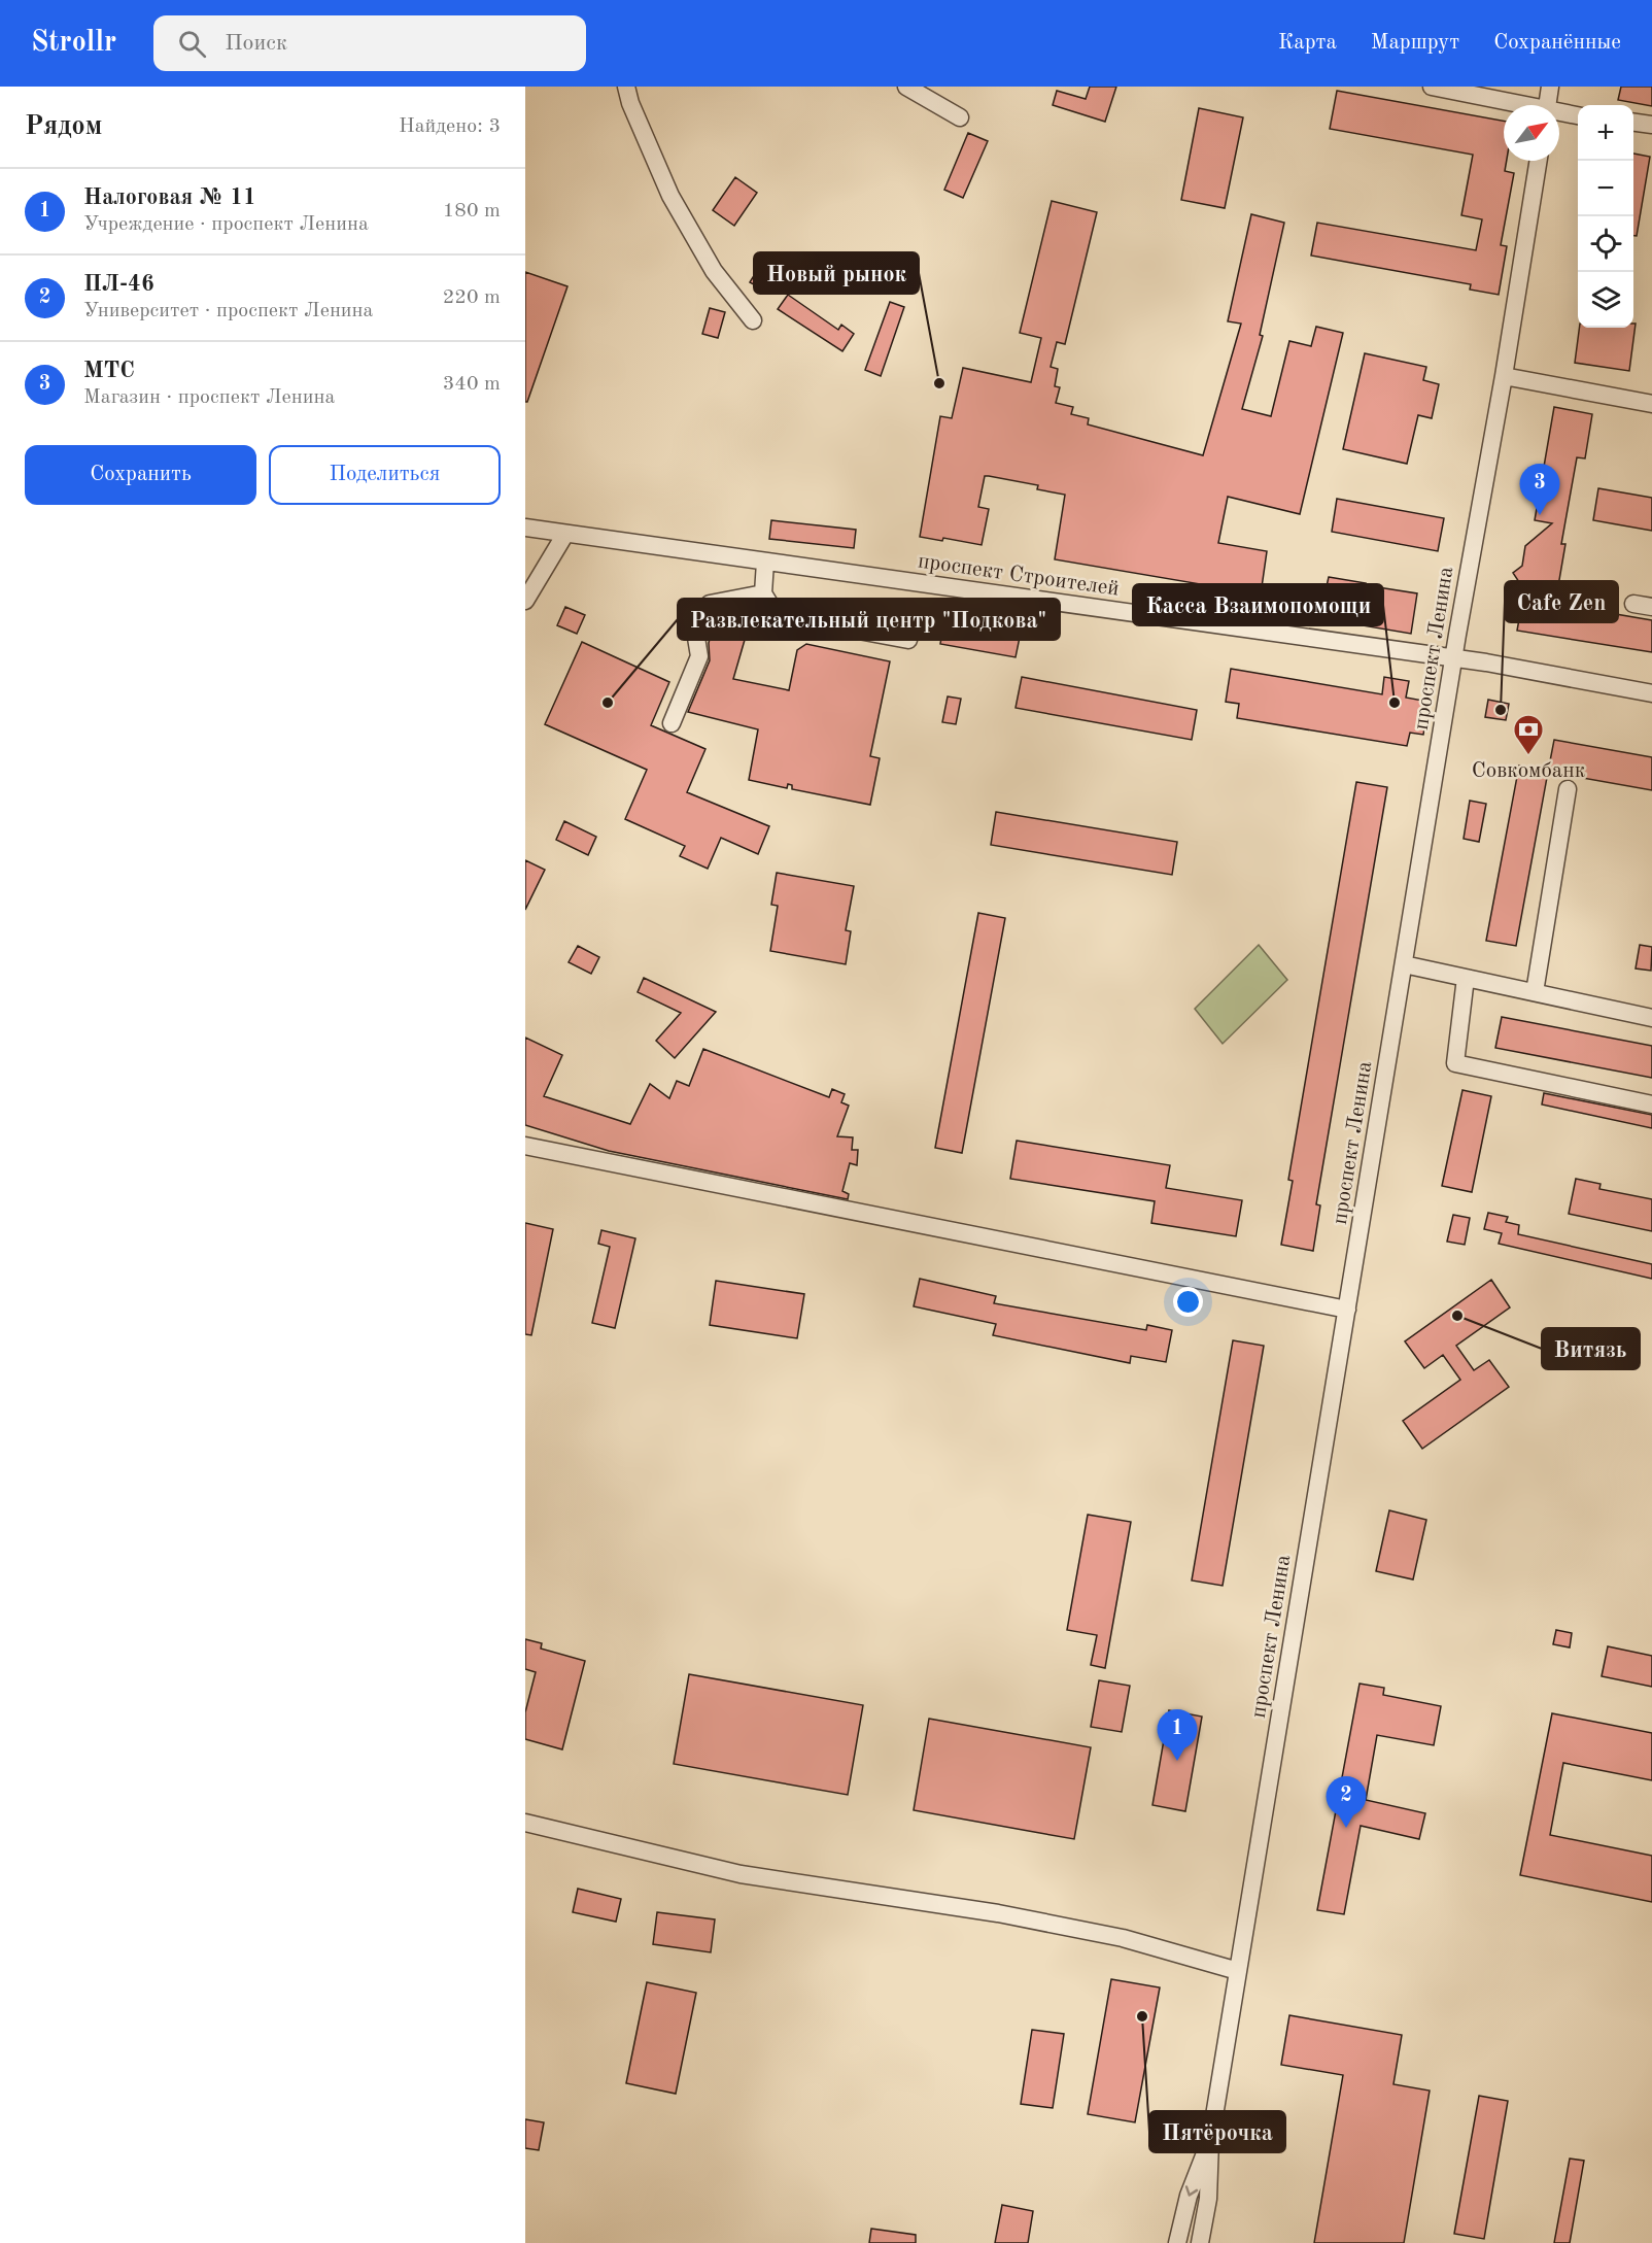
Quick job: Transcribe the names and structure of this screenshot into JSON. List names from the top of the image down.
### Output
{
  "streets": {
    "street": ["проспект Строителей", "проспект Ленина"]
  },
  "crossings": [
    ["проспект Строителей", "проспект Ленина"]
  ],
  "places": {
    "other": [
      "Новый рынок",
      "Развлекательный центр \"Подкова\"",
      "Касса Взаимопомощи",
      "Cafe Zen",
      "Витязь",
      "Пятёрочка"
    ],
    "bank": ["Совкомбанк"]
  },
  "north": "top right",
  "page": {
    "header": "Strollr",
    "search": "Поиск",
    "nav": ["Карта", "Маршрут", "Сохранённые"],
    "heading": ["Рядом", "Найдено: 3"],
    "map_buttons": ["+", "−"],
    "list": [
      {
        "mark": "1",
        "name": "Налоговая № 11",
        "note": "Учреждение · проспект Ленина",
        "value": "180 m"
      },
      {
        "mark": "2",
        "name": "ПЛ-46",
        "note": "Университет · проспект Ленина",
        "value": "220 m"
      },
      {
        "mark": "3",
        "name": "МТС",
        "note": "Магазин · проспект Ленина",
        "value": "340 m"
      }
    ],
    "buttons": ["Сохранить", "Поделиться"],
    "pins": ["3", "1", "2"]
  }
}
